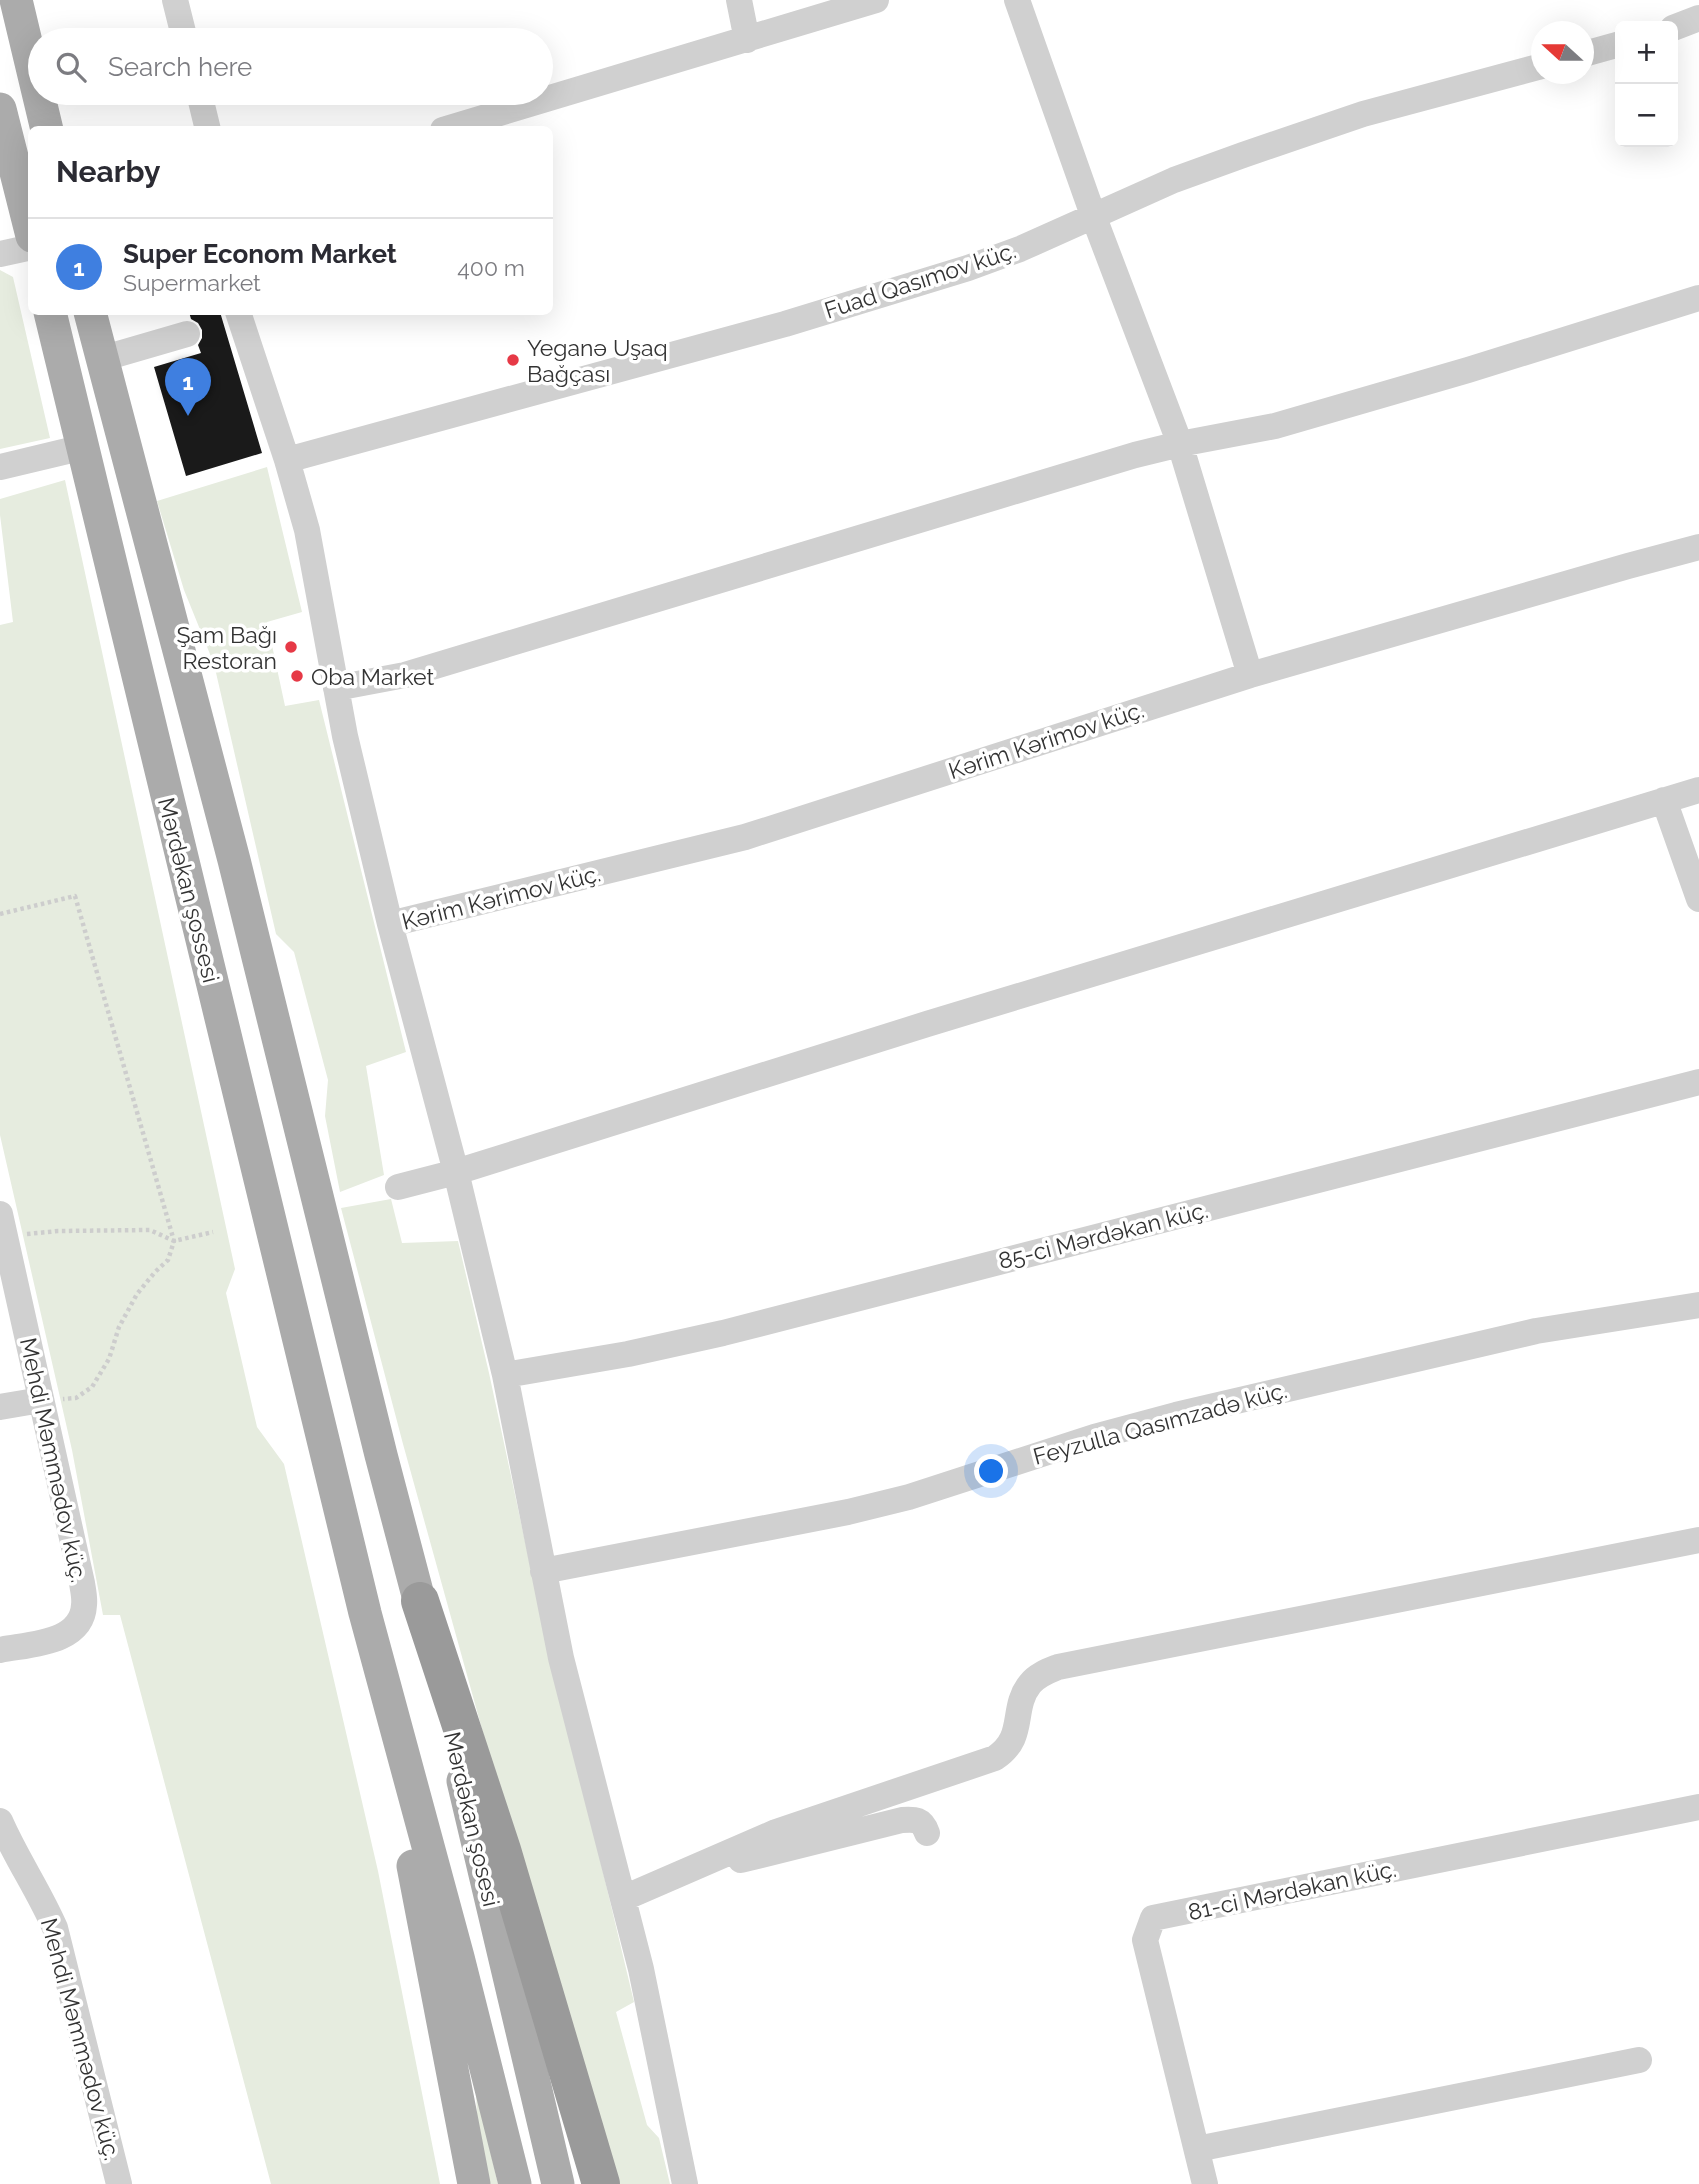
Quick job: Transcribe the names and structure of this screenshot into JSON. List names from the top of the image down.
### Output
{
  "streets": {
    "main road": ["Mərdəkan şossesi", "Mərdəkan şosesi"],
    "street": [
      "Fuad Qasımov küç.",
      "Kərim Kərimov küç.",
      "85-ci Mərdəkan küç.",
      "Feyzulla Qasımzadə küç.",
      "Mehdi Məmmədov küç.",
      "81-ci Mərdəkan küç."
    ]
  },
  "crossings": [
    ["Mərdəkan şossesi", "Mərdəkan şosesi"]
  ],
  "places": ["Yeganə Uşaq Bağçası", "Şam Bağı Restoran", "Oba Market"],
  "north": "left",
  "page": {
    "map_buttons": ["+", "−"],
    "search": "Search here",
    "heading": "Nearby",
    "list": [
      {
        "mark": "1",
        "name": "Super Econom Market",
        "note": "Supermarket",
        "value": "400 m"
      }
    ],
    "pins": "1"
  }
}
